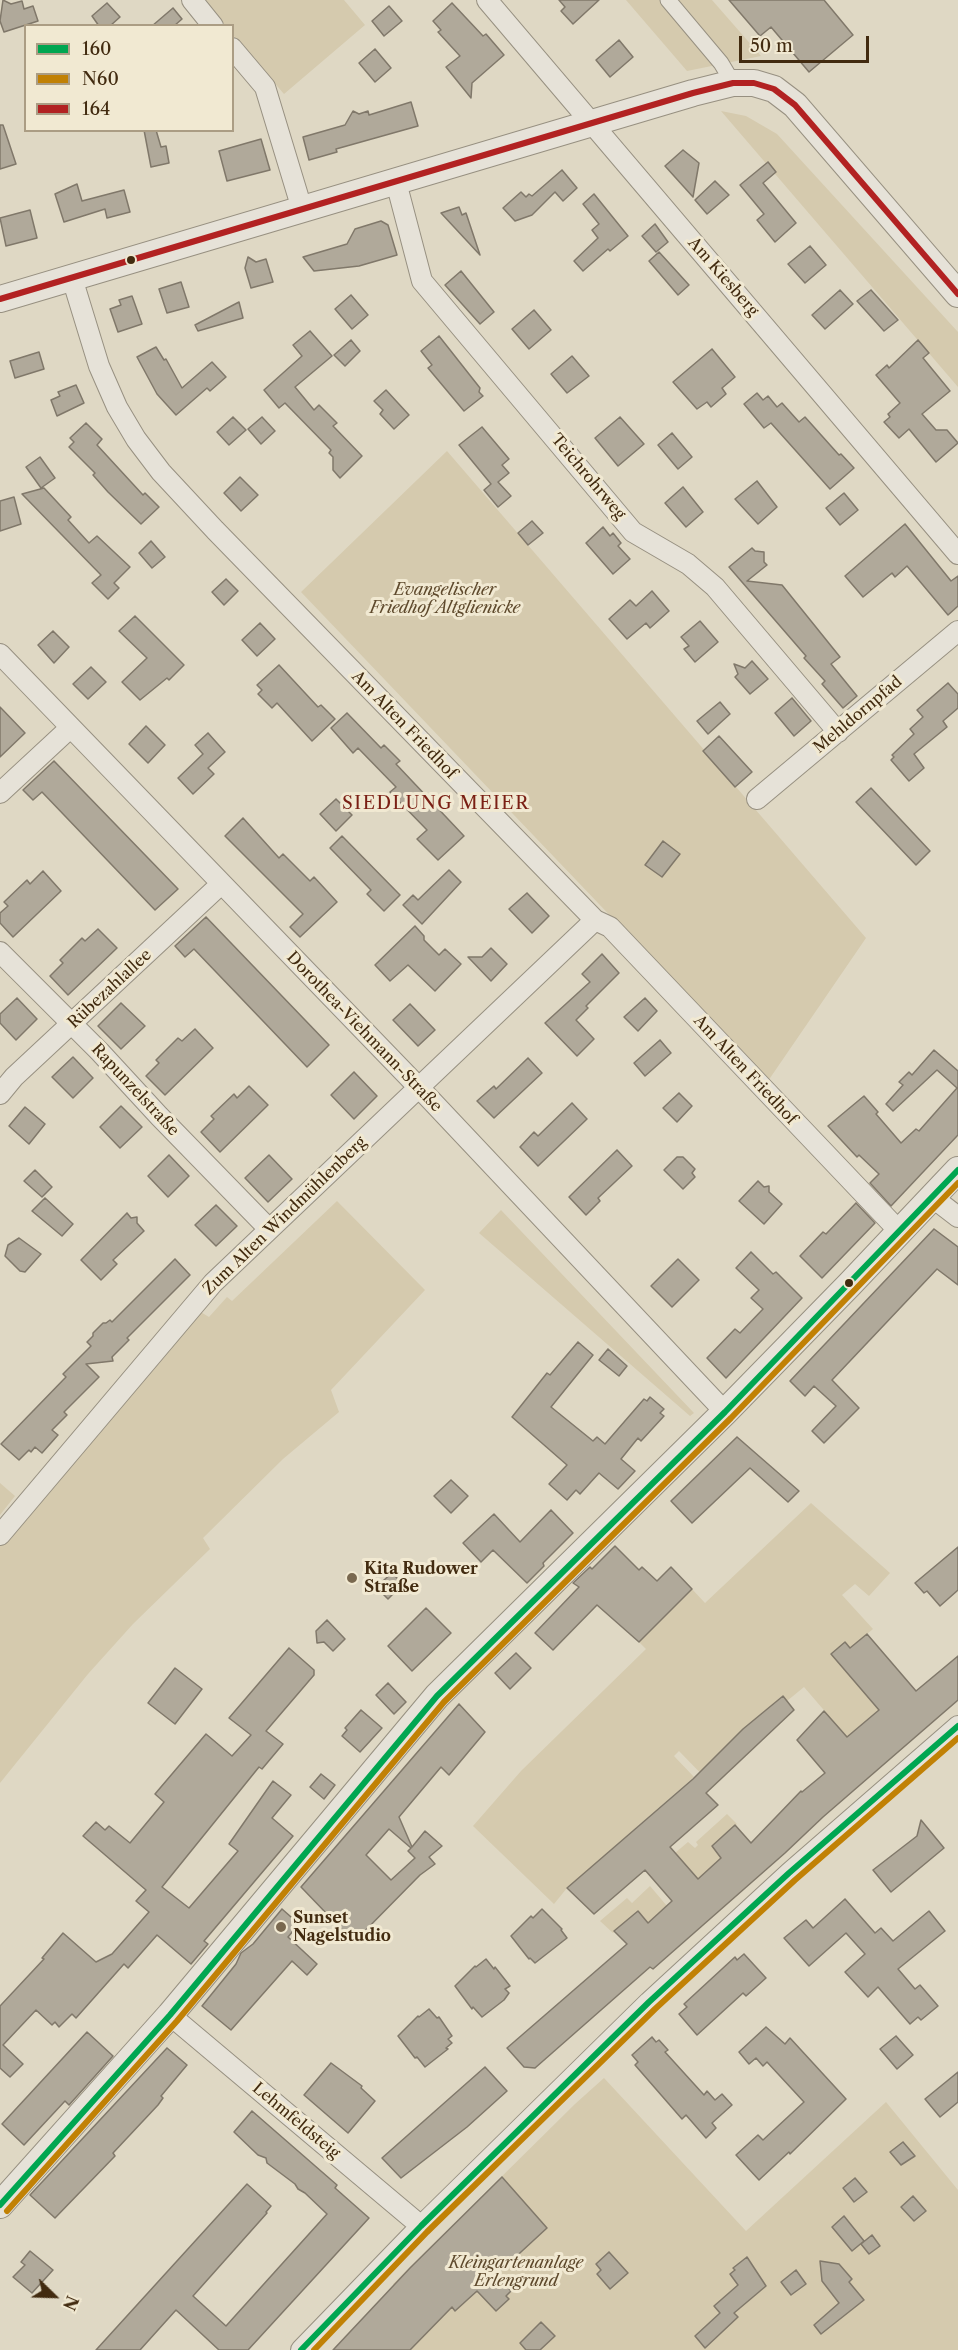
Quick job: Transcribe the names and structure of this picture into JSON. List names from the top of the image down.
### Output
{
  "streets": {
    "street": [
      "Am Kiesberg",
      "Teichrohrweg",
      "Mehldornpfad",
      "Am Alten Friedhof",
      "Rübezahlallee",
      "Dorothea-Viehmann-Straße",
      "Rapunzelstraße",
      "Zum Alten Windmühlenberg",
      "Lehmfeldsteig"
    ]
  },
  "crossings": [
    ["Teichrohrweg", "Mehldornpfad"],
    ["Am Alten Friedhof", "Zum Alten Windmühlenberg"],
    ["Rübezahlallee", "Dorothea-Viehmann-Straße"],
    ["Rübezahlallee", "Rapunzelstraße"],
    ["Dorothea-Viehmann-Straße", "Zum Alten Windmühlenberg"],
    ["Rapunzelstraße", "Zum Alten Windmühlenberg"]
  ],
  "districts": ["SIEDLUNG MEIER"],
  "parks": ["Evangelischer Friedhof Altglienicke", "Kleingartenanlage Erlengrund"],
  "places": ["Kita Rudower Straße", "Sunset Nagelstudio"],
  "lines": ["transit line 164", "transit line 160", "transit line N60"],
  "legend": ["160", "N60", "164"],
  "scale_bar": "50 m",
  "north": "bottom right"
}
